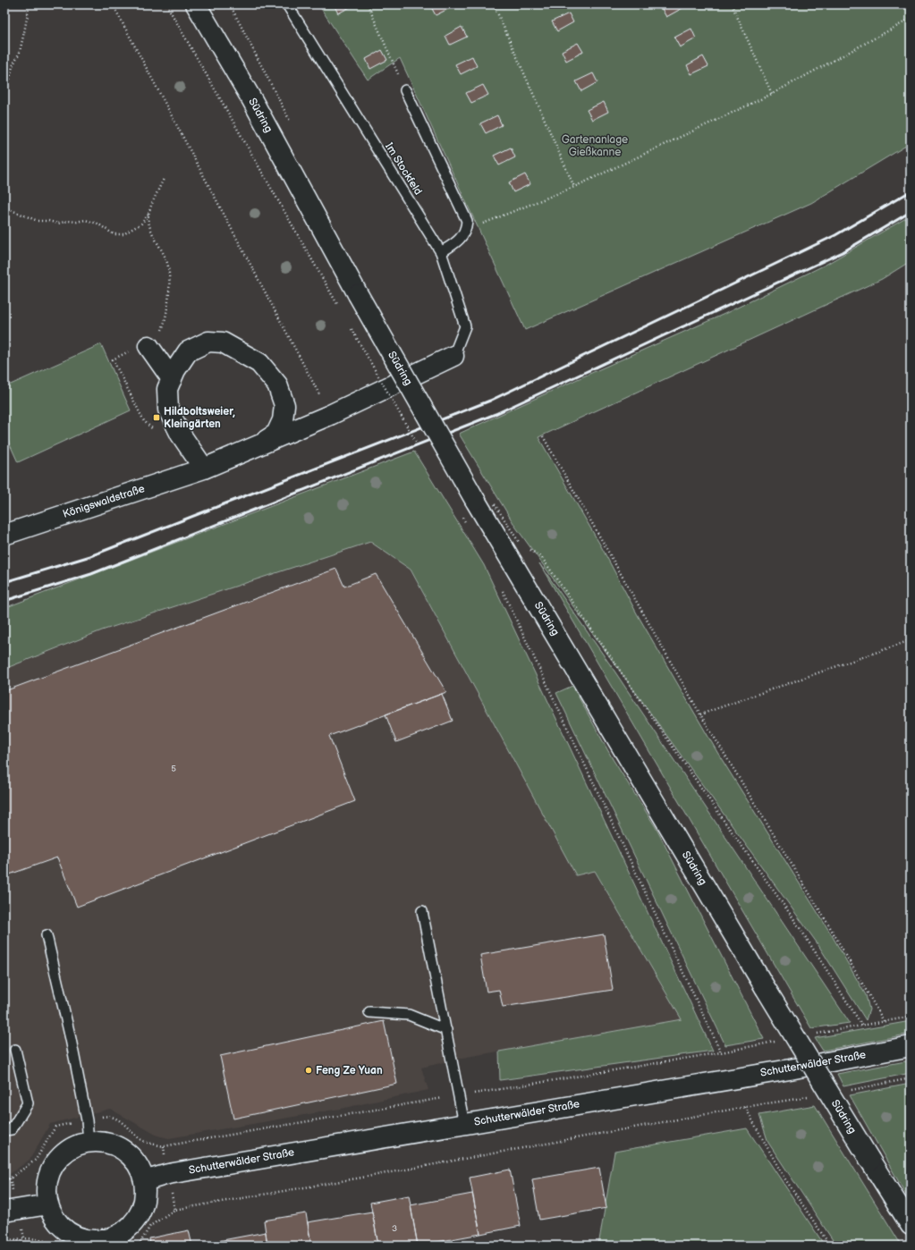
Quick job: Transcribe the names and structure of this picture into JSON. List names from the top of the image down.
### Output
{
  "streets": {
    "street": ["Südring", "Königswaldstraße", "Schutterwälder Straße"],
    "lane": ["Im Stockfeld"]
  },
  "crossings": [
    ["Im Stockfeld", "Königswaldstraße"]
  ],
  "parks": ["Gartenanlage Gießkanne"],
  "places": {
    "transit": ["Hildboltsweier, Kleingärten"],
    "other": ["Feng Ze Yuan"]
  },
  "house_numbers": ["5", "3"]
}
